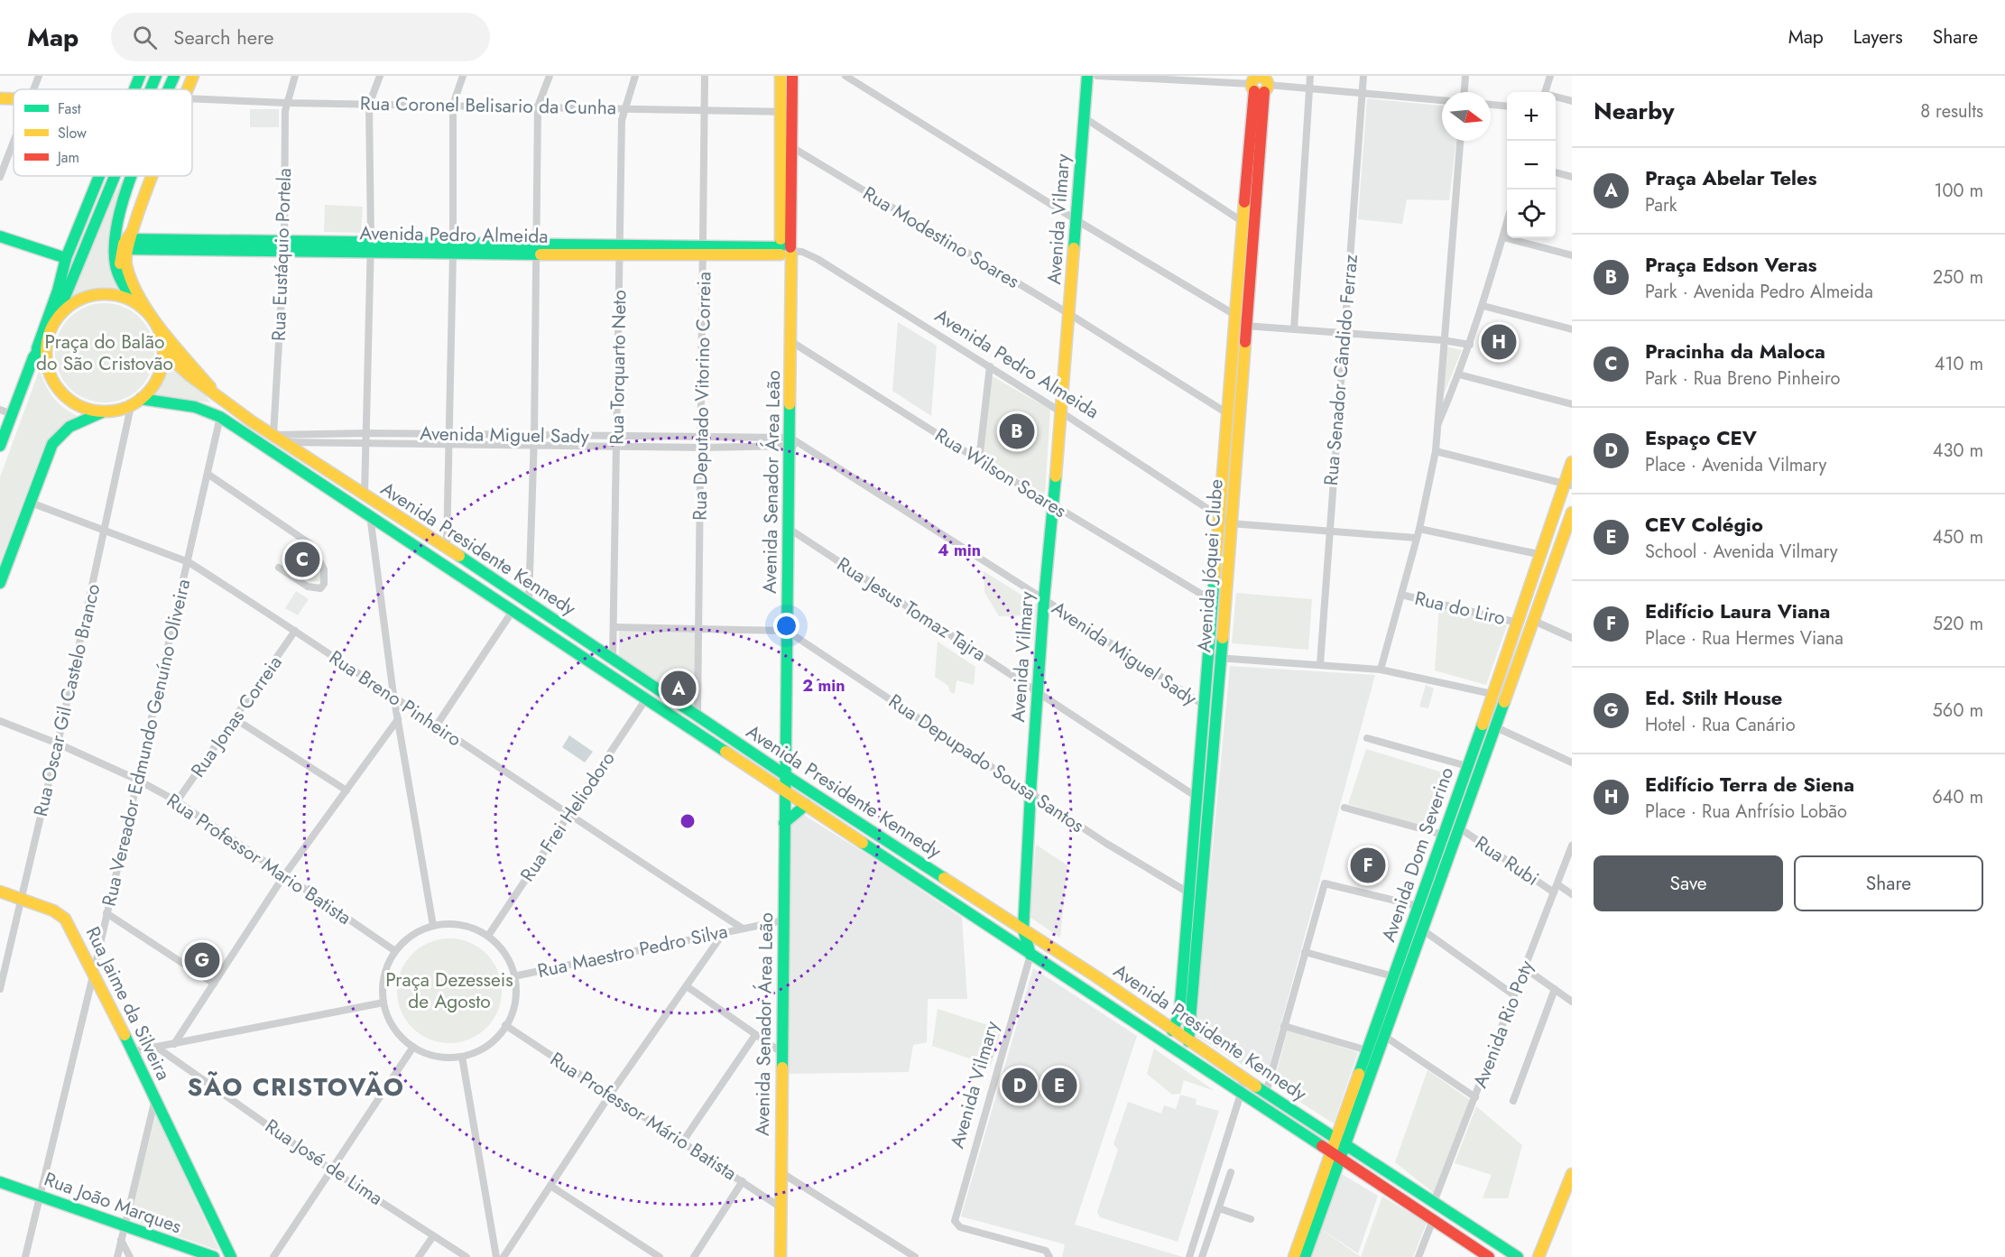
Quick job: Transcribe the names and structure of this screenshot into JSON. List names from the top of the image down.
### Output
{
  "streets": {
    "main road": [
      "Avenida Vilmary",
      "Avenida Pedro Almeida",
      "Avenida Senador Área Leão",
      "Avenida Presidente Kennedy",
      "Avenida Jóquei Clube",
      "Avenida Dom Severino",
      "Rua Jaime da Silveira",
      "Rua João Marques"
    ],
    "street": [
      "Rua Coronel Belisario da Cunha",
      "Rua Modestino Soares",
      "Rua Eustáquio Portela",
      "Rua Torquarto Neto",
      "Rua Senador Cândido Ferraz",
      "Rua Deputado Vitorino Correia",
      "Avenida Miguel Sady",
      "Rua Wilson Soares",
      "Rua do Liro",
      "Rua Jesus Tomaz Tajra",
      "Rua Breno Pinheiro",
      "Rua Oscar Gil Castelo Branco",
      "Rua Jonas Correia",
      "Rua Vereador Edmundo Genuíno Oliveira",
      "Rua Depupado Sousa Santos",
      "Rua Frei Heliodoro",
      "Rua Professor Mario Batista",
      "Rua Rubi",
      "Rua Maestro Pedro Silva",
      "Avenida Rio Poty",
      "Rua Professor Mário Batista",
      "Rua José de Lima"
    ]
  },
  "crossings": [
    ["Rua Coronel Belisario da Cunha", "Rua Eustáquio Portela"],
    ["Rua Coronel Belisario da Cunha", "Rua Torquarto Neto"],
    ["Rua Coronel Belisario da Cunha", "Rua Deputado Vitorino Correia"],
    ["Rua Coronel Belisario da Cunha", "Avenida Senador Área Leão"],
    ["Avenida Vilmary", "Avenida Pedro Almeida"],
    ["Avenida Vilmary", "Rua Modestino Soares"],
    ["Avenida Vilmary", "Avenida Miguel Sady"],
    ["Avenida Vilmary", "Rua Wilson Soares"],
    ["Avenida Vilmary", "Avenida Presidente Kennedy"],
    ["Avenida Vilmary", "Rua Jesus Tomaz Tajra"],
    ["Avenida Vilmary", "Rua Depupado Sousa Santos"],
    ["Avenida Pedro Almeida", "Rua Eustáquio Portela"],
    ["Avenida Pedro Almeida", "Rua Torquarto Neto"],
    ["Avenida Pedro Almeida", "Rua Deputado Vitorino Correia"],
    ["Avenida Pedro Almeida", "Avenida Senador Área Leão"],
    ["Avenida Pedro Almeida", "Avenida Jóquei Clube"],
    ["Rua Modestino Soares", "Avenida Senador Área Leão"],
    ["Rua Modestino Soares", "Avenida Jóquei Clube"],
    ["Rua Eustáquio Portela", "Avenida Miguel Sady"],
    ["Rua Eustáquio Portela", "Avenida Presidente Kennedy"],
    ["Rua Torquarto Neto", "Avenida Miguel Sady"],
    ["Rua Torquarto Neto", "Avenida Presidente Kennedy"],
    ["Rua Deputado Vitorino Correia", "Avenida Miguel Sady"],
    ["Rua Deputado Vitorino Correia", "Avenida Presidente Kennedy"],
    ["Avenida Miguel Sady", "Avenida Senador Área Leão"],
    ["Avenida Miguel Sady", "Avenida Presidente Kennedy"],
    ["Avenida Miguel Sady", "Avenida Jóquei Clube"],
    ["Rua Wilson Soares", "Avenida Senador Área Leão"],
    ["Rua Wilson Soares", "Avenida Jóquei Clube"],
    ["Avenida Senador Área Leão", "Avenida Presidente Kennedy"],
    ["Avenida Senador Área Leão", "Rua Jesus Tomaz Tajra"],
    ["Avenida Senador Área Leão", "Rua Depupado Sousa Santos"],
    ["Avenida Senador Área Leão", "Rua Maestro Pedro Silva"],
    ["Avenida Senador Área Leão", "Rua Professor Mário Batista"],
    ["Avenida Presidente Kennedy", "Avenida Jóquei Clube"],
    ["Avenida Presidente Kennedy", "Rua Vereador Edmundo Genuíno Oliveira"],
    ["Avenida Presidente Kennedy", "Rua Frei Heliodoro"],
    ["Avenida Presidente Kennedy", "Avenida Dom Severino"],
    ["Avenida Presidente Kennedy", "Avenida Rio Poty"],
    ["Avenida Jóquei Clube", "Rua Jesus Tomaz Tajra"],
    ["Avenida Jóquei Clube", "Rua Depupado Sousa Santos"],
    ["Rua do Liro", "Avenida Dom Severino"],
    ["Rua Breno Pinheiro", "Rua Oscar Gil Castelo Branco"],
    ["Rua Breno Pinheiro", "Rua Jonas Correia"],
    ["Rua Breno Pinheiro", "Rua Vereador Edmundo Genuíno Oliveira"],
    ["Rua Breno Pinheiro", "Rua Frei Heliodoro"],
    ["Rua Breno Pinheiro", "Rua Maestro Pedro Silva"],
    ["Rua Oscar Gil Castelo Branco", "Rua Professor Mario Batista"],
    ["Rua Oscar Gil Castelo Branco", "Rua Jaime da Silveira"],
    ["Rua Jonas Correia", "Rua Professor Mario Batista"],
    ["Rua Vereador Edmundo Genuíno Oliveira", "Rua Professor Mario Batista"],
    ["Rua Vereador Edmundo Genuíno Oliveira", "Rua Jaime da Silveira"],
    ["Rua Vereador Edmundo Genuíno Oliveira", "Rua João Marques"],
    ["Rua Frei Heliodoro", "Rua Professor Mario Batista"],
    ["Rua Frei Heliodoro", "Rua Maestro Pedro Silva"],
    ["Rua Frei Heliodoro", "Rua Professor Mário Batista"],
    ["Avenida Dom Severino", "Rua Rubi"],
    ["Rua Professor Mario Batista", "Rua Maestro Pedro Silva"],
    ["Rua Professor Mario Batista", "Rua Professor Mário Batista"],
    ["Rua Rubi", "Avenida Rio Poty"],
    ["Rua Maestro Pedro Silva", "Rua Professor Mário Batista"]
  ],
  "districts": ["SÃO CRISTOVÃO"],
  "parks": ["Praça do Balão do São Cristovão", "Praça Dezesseis de Agosto"],
  "legend": ["Fast", "Slow", "Jam"],
  "north": "right",
  "page": {
    "header": "Map",
    "search": "Search here",
    "nav": ["Map", "Layers", "Share"],
    "heading": ["Nearby", "8 results"],
    "map_buttons": ["+", "−"],
    "list": [
      {
        "mark": "A",
        "name": "Praça Abelar Teles",
        "note": "Park",
        "value": "100 m"
      },
      {
        "mark": "B",
        "name": "Praça Edson Veras",
        "note": "Park · Avenida Pedro Almeida",
        "value": "250 m"
      },
      {
        "mark": "C",
        "name": "Pracinha da Maloca",
        "note": "Park · Rua Breno Pinheiro",
        "value": "410 m"
      },
      {
        "mark": "D",
        "name": "Espaço CEV",
        "note": "Place · Avenida Vilmary",
        "value": "430 m"
      },
      {
        "mark": "E",
        "name": "CEV Colégio",
        "note": "School · Avenida Vilmary",
        "value": "450 m"
      },
      {
        "mark": "F",
        "name": "Edifício Laura Viana",
        "note": "Place · Rua Hermes Viana",
        "value": "520 m"
      },
      {
        "mark": "G",
        "name": "Ed. Stilt House",
        "note": "Hotel · Rua Canário",
        "value": "560 m"
      },
      {
        "mark": "H",
        "name": "Edifício Terra de Siena",
        "note": "Place · Rua Anfrísio Lobão",
        "value": "640 m"
      }
    ],
    "pins": [
      "H",
      "B",
      "C",
      "A",
      "F",
      "G",
      "D",
      "E"
    ],
    "buttons": ["Save", "Share"]
  },
  "rings": ["4 min", "2 min"]
}
